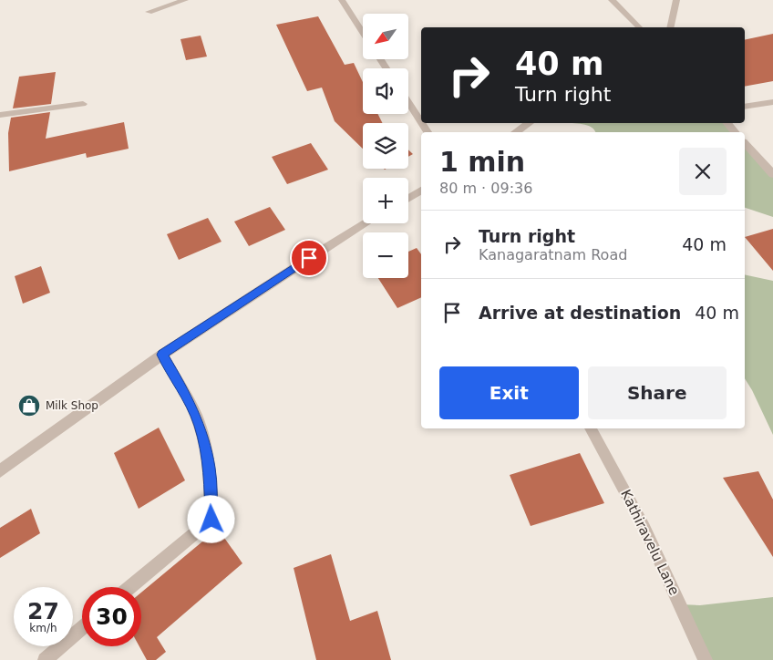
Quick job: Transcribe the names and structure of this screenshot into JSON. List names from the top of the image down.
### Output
{
  "streets": {
    "street": ["Kathiravelu Lane"]
  },
  "places": {
    "shop": ["Milk Shop"]
  },
  "north": "bottom left",
  "page": {
    "map_buttons": ["+", "−"],
    "turn": ["40 m", "Turn right"],
    "heading": ["1 min", "80 m · 09:36"],
    "list": [
      {
        "name": "Turn right",
        "note": "Kanagaratnam Road",
        "value": "40 m"
      },
      {
        "name": "Arrive at destination",
        "value": "40 m"
      }
    ],
    "buttons": ["Exit", "Share"],
    "speed": "27 km/h",
    "limit": "30"
  }
}
